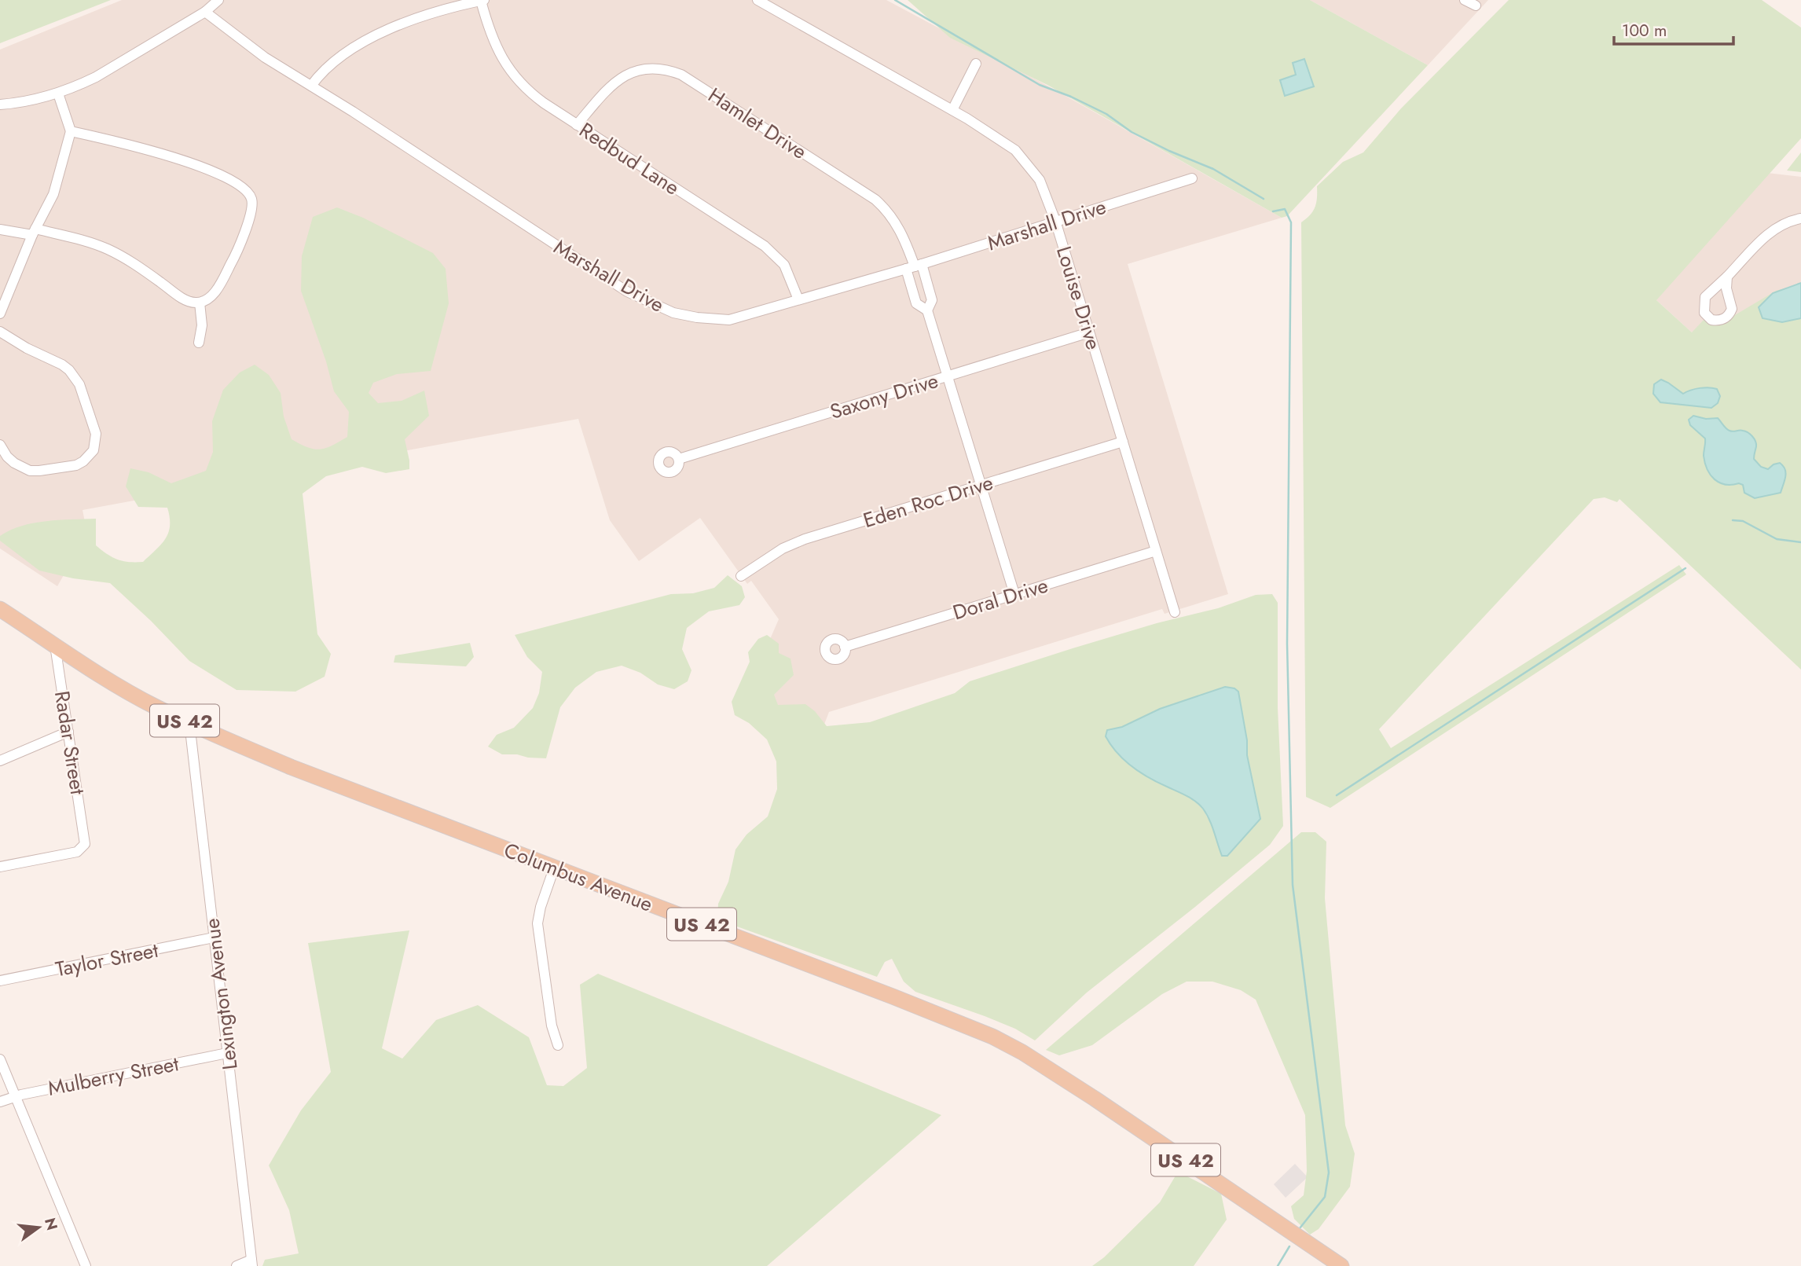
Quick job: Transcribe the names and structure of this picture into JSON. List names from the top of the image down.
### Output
{
  "streets": {
    "main road": ["US 42", "Columbus Avenue"],
    "street": [
      "Hamlet Drive",
      "Redbud Lane",
      "Marshall Drive",
      "Louise Drive",
      "Saxony Drive",
      "Eden Roc Drive",
      "Doral Drive",
      "Radar Street",
      "Taylor Street",
      "Lexington Avenue",
      "Mulberry Street"
    ]
  },
  "crossings": [
    ["Hamlet Drive", "Redbud Lane"],
    ["Hamlet Drive", "Marshall Drive"],
    ["Hamlet Drive", "Saxony Drive"],
    ["Hamlet Drive", "Eden Roc Drive"],
    ["Hamlet Drive", "Doral Drive"],
    ["Redbud Lane", "Marshall Drive"],
    ["Marshall Drive", "Louise Drive"],
    ["Louise Drive", "Saxony Drive"],
    ["Louise Drive", "Eden Roc Drive"],
    ["Louise Drive", "Doral Drive"],
    ["US 42", "Radar Street"],
    ["US 42", "Columbus Avenue"],
    ["US 42", "Lexington Avenue"],
    ["Columbus Avenue", "Lexington Avenue"],
    ["Taylor Street", "Lexington Avenue"],
    ["Lexington Avenue", "Mulberry Street"]
  ],
  "scale_bar": "100 m",
  "north": "right"
}
